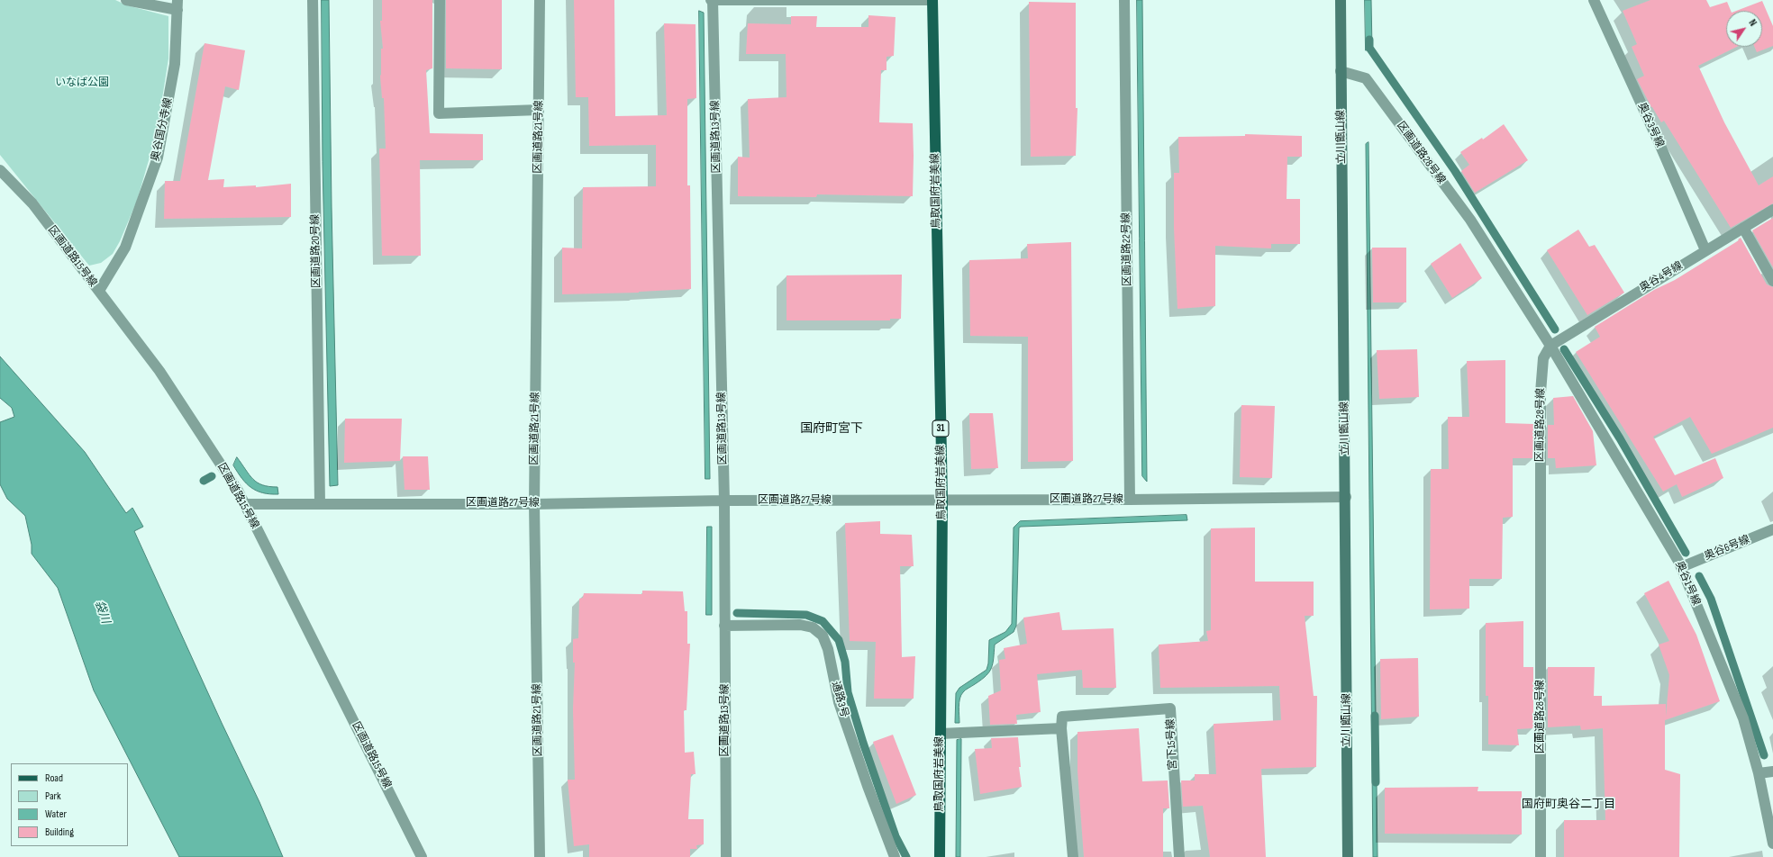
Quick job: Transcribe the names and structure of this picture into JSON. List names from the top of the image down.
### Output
{
  "streets": {
    "main road": ["鳥取国府岩美線", "31"],
    "street": [
      "奥谷3号線",
      "奥谷国分寺線",
      "区画道路21号線",
      "区画道路13号線",
      "立川甑山線",
      "区画道路28号線",
      "区画道路22号線",
      "区画道路20号線",
      "区画道路15号線",
      "奥谷4号線",
      "区画道路27号線",
      "奥谷6号線",
      "奥谷1号線",
      "通路3号",
      "宮下15号線"
    ]
  },
  "crossings": [
    ["奥谷3号線", "奥谷4号線"],
    ["奥谷国分寺線", "区画道路15号線"],
    ["区画道路21号線", "区画道路27号線"],
    ["区画道路13号線", "区画道路27号線"],
    ["区画道路13号線", "通路3号"],
    ["立川甑山線", "区画道路28号線"],
    ["立川甑山線", "区画道路27号線"],
    ["区画道路28号線", "奥谷4号線"],
    ["区画道路28号線", "奥谷1号線"],
    ["鳥取国府岩美線", "区画道路27号線"],
    ["区画道路22号線", "区画道路27号線"],
    ["区画道路20号線", "区画道路27号線"],
    ["区画道路15号線", "区画道路27号線"],
    ["奥谷4号線", "奥谷1号線"],
    ["奥谷6号線", "奥谷1号線"]
  ],
  "districts": ["国府町宮下", "国府町奥谷二丁目"],
  "water": ["袋川"],
  "parks": ["いなば公園"],
  "legend": [
    "Road",
    "Park",
    "Water",
    "Building"
  ],
  "north": "top right"
}
